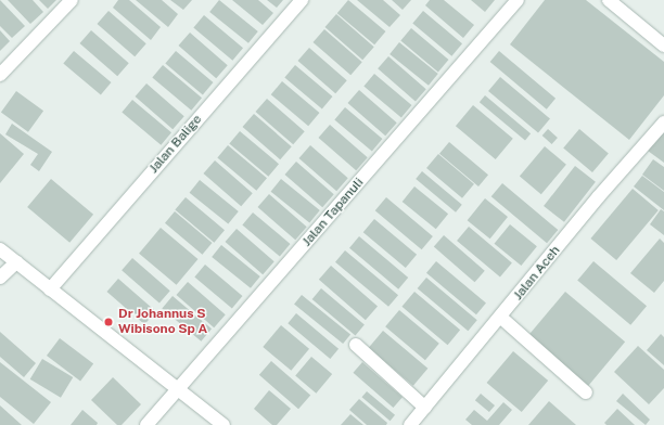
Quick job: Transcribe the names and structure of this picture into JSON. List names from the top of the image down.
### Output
{
  "streets": {
    "street": ["Jalan Balige", "Jalan Tapanuli", "Jalan Aceh"]
  },
  "places": ["Dr Johannus S Wibisono Sp A"]
}
